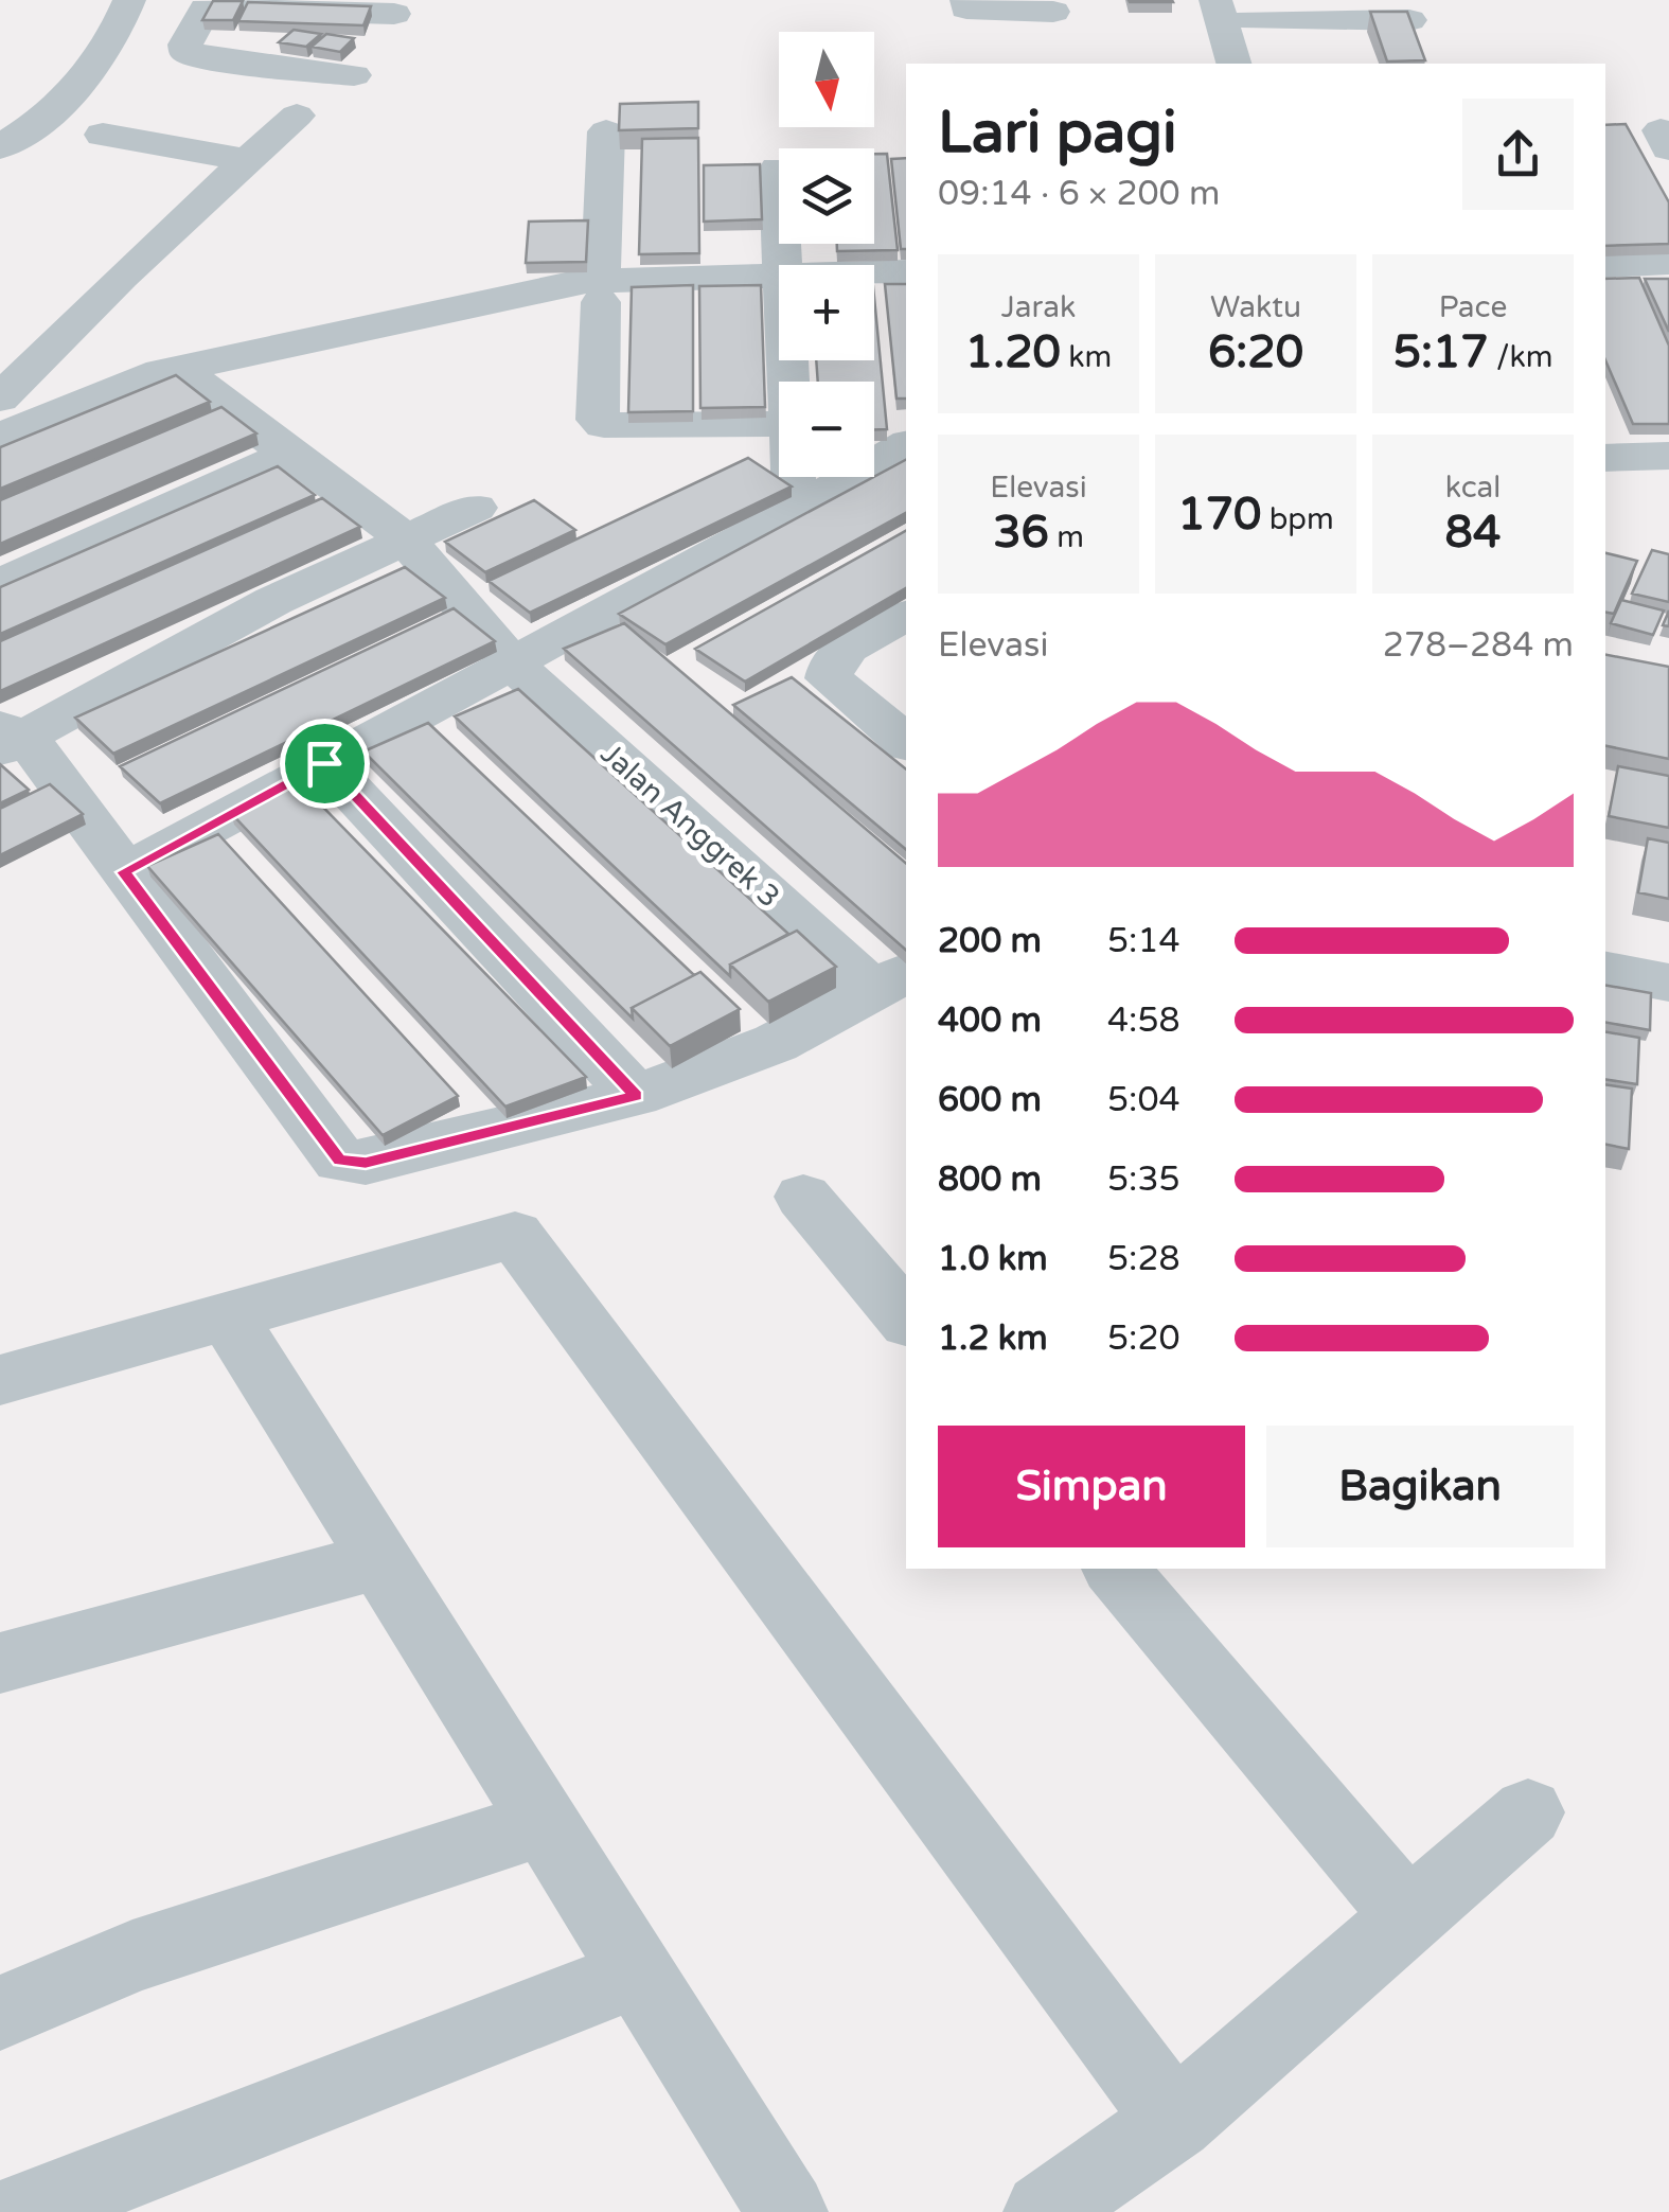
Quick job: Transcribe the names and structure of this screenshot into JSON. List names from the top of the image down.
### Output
{
  "streets": {
    "street": ["Jalan Anggrek 3"]
  },
  "north": "bottom",
  "page": {
    "map_buttons": ["+", "−"],
    "heading": ["Lari pagi", "09:14 · 6 × 200 m"],
    "stats": [
      ["Jarak", "1.20 km"],
      ["Waktu", "6:20"],
      ["Pace", "5:17 /km"],
      ["Elevasi", "36 m"],
      ["170 bpm"],
      ["kcal", "84"]
    ],
    "chart": ["Elevasi", "278–284 m"],
    "list": [
      {
        "name": "200 m",
        "note": "5:14"
      },
      {
        "name": "400 m",
        "note": "4:58"
      },
      {
        "name": "600 m",
        "note": "5:04"
      },
      {
        "name": "800 m",
        "note": "5:35"
      },
      {
        "name": "1.0 km",
        "note": "5:28"
      },
      {
        "name": "1.2 km",
        "note": "5:20"
      }
    ],
    "buttons": ["Simpan", "Bagikan"]
  }
}
